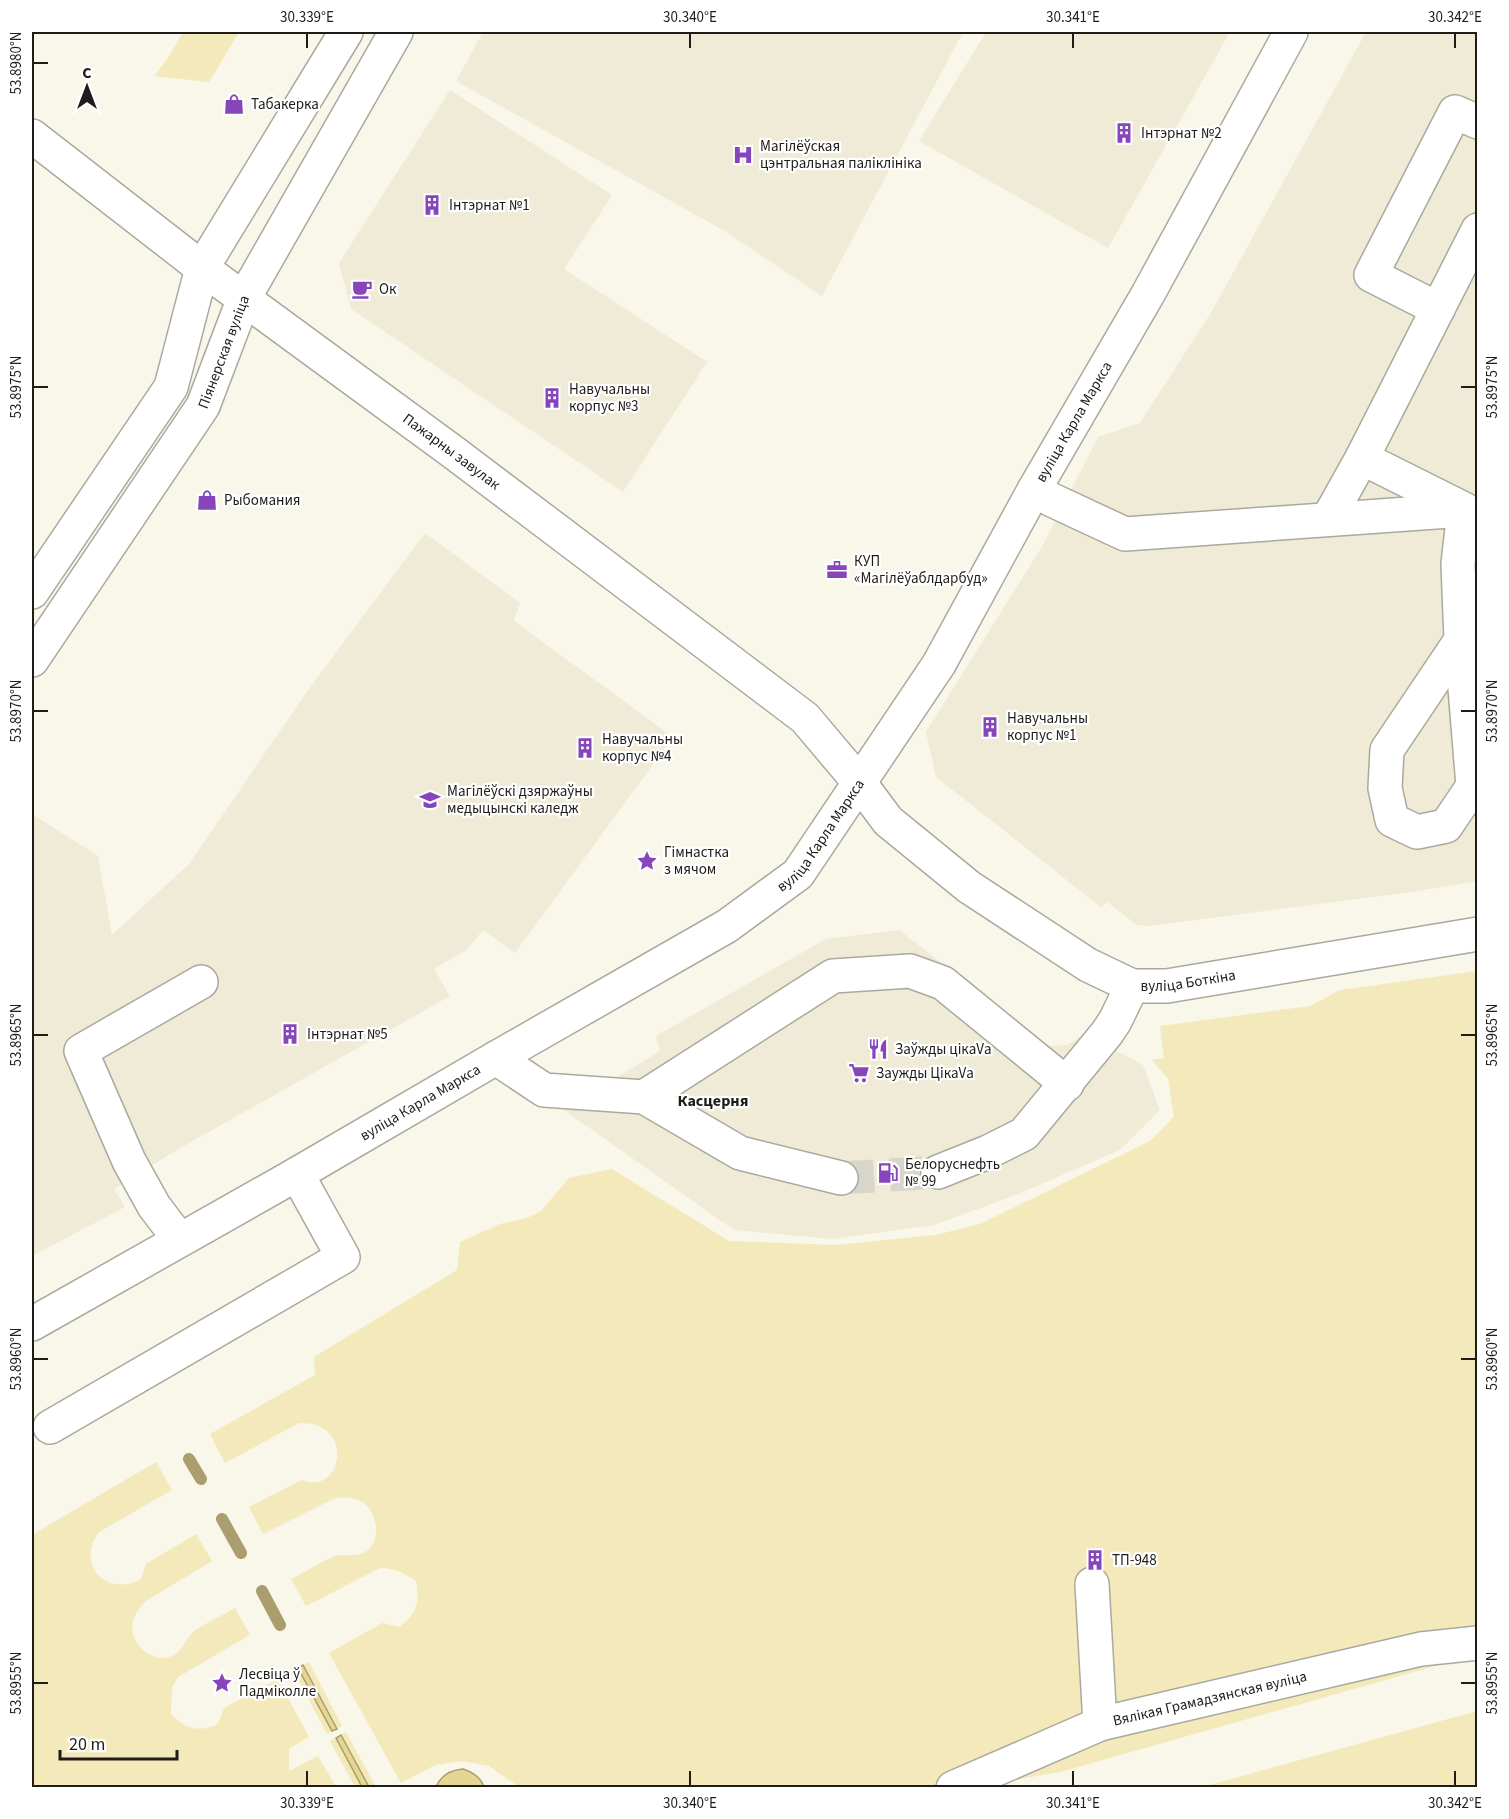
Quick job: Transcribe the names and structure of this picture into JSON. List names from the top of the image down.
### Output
{
  "streets": {
    "main road": [
      "Піянерская вуліца",
      "вуліца Карла Маркса",
      "Пажарны завулак",
      "вуліца Боткіна",
      "Вялікая Грамадзянская вуліца"
    ]
  },
  "crossings": [
    ["Піянерская вуліца", "Пажарны завулак"],
    ["вуліца Карла Маркса", "Пажарны завулак"],
    ["вуліца Карла Маркса", "вуліца Боткіна"],
    ["Пажарны завулак", "вуліца Боткіна"]
  ],
  "districts": ["Касцерня"],
  "places": {
    "shop": ["Табакерка", "Рыбомания"],
    "building": [
      "Інтэрнат №2",
      "Інтэрнат №1",
      "Навучальны корпус №3",
      "Навучальны корпус №1",
      "Навучальны корпус №4",
      "Інтэрнат №5",
      "ТП-948"
    ],
    "hospital": ["Магілёўская цэнтральная паліклініка"],
    "cafe": ["Ок"],
    "office": ["КУП «Магілёўаблдарбуд»"],
    "school or university": ["Магілёўскі дзяржаўны медыцынскі каледж"],
    "place": ["Гімнастка з мячом", "Лесвіца ў Падміколле"],
    "restaurant": ["Заўжды цікаVа"],
    "supermarket": ["Заужды ЦікаVа"],
    "fuel station": ["Белоруснефть № 99"]
  },
  "scale_bar": "20 m",
  "north": "top",
  "coordinates": [
    "30.339°E",
    "30.340°E",
    "30.341°E",
    "30.342°E",
    "53.8980°N",
    "53.8975°N",
    "53.8970°N",
    "53.8965°N",
    "53.8960°N",
    "53.8955°N"
  ]
}
